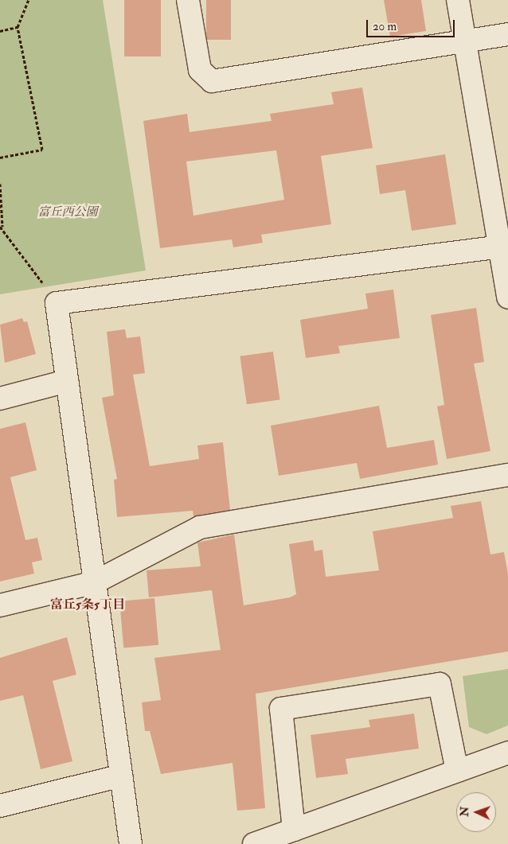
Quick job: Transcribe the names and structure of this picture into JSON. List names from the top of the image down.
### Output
{
  "districts": ["富丘5条5丁目"],
  "parks": ["富丘西公園"],
  "scale_bar": "20 m",
  "north": "left"
}
